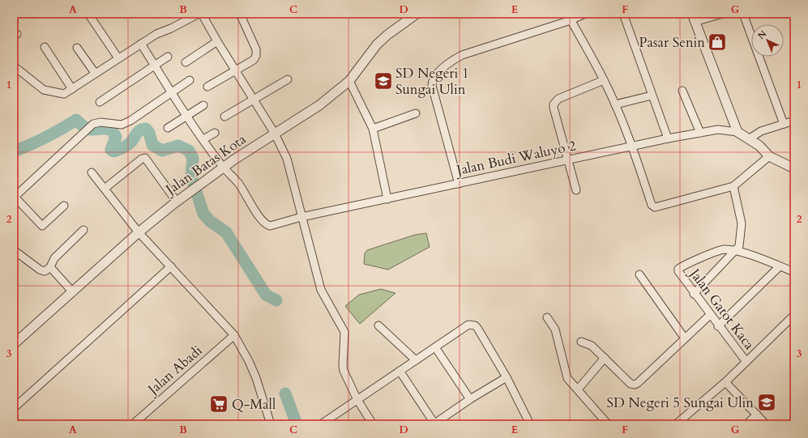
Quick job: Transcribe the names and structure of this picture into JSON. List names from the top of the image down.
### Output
{
  "streets": {
    "street": [
      "Jalan Budi Waluyo 2",
      "Jalan Batas Kota",
      "Jalan Gatot Kaca",
      "Jalan Abadi"
    ]
  },
  "crossings": [
    ["Jalan Budi Waluyo 2", "Jalan Batas Kota"]
  ],
  "places": {
    "shop": ["Pasar Senin"],
    "school or university": ["SD Negeri 1 Sungai Ulin", "SD Negeri 5 Sungai Ulin"],
    "supermarket": ["Q-Mall"]
  },
  "north": "top left",
  "grid": {
    "columns": [
      "A",
      "B",
      "C",
      "D",
      "E",
      "F",
      "G"
    ],
    "rows": ["1", "2", "3"]
  }
}
